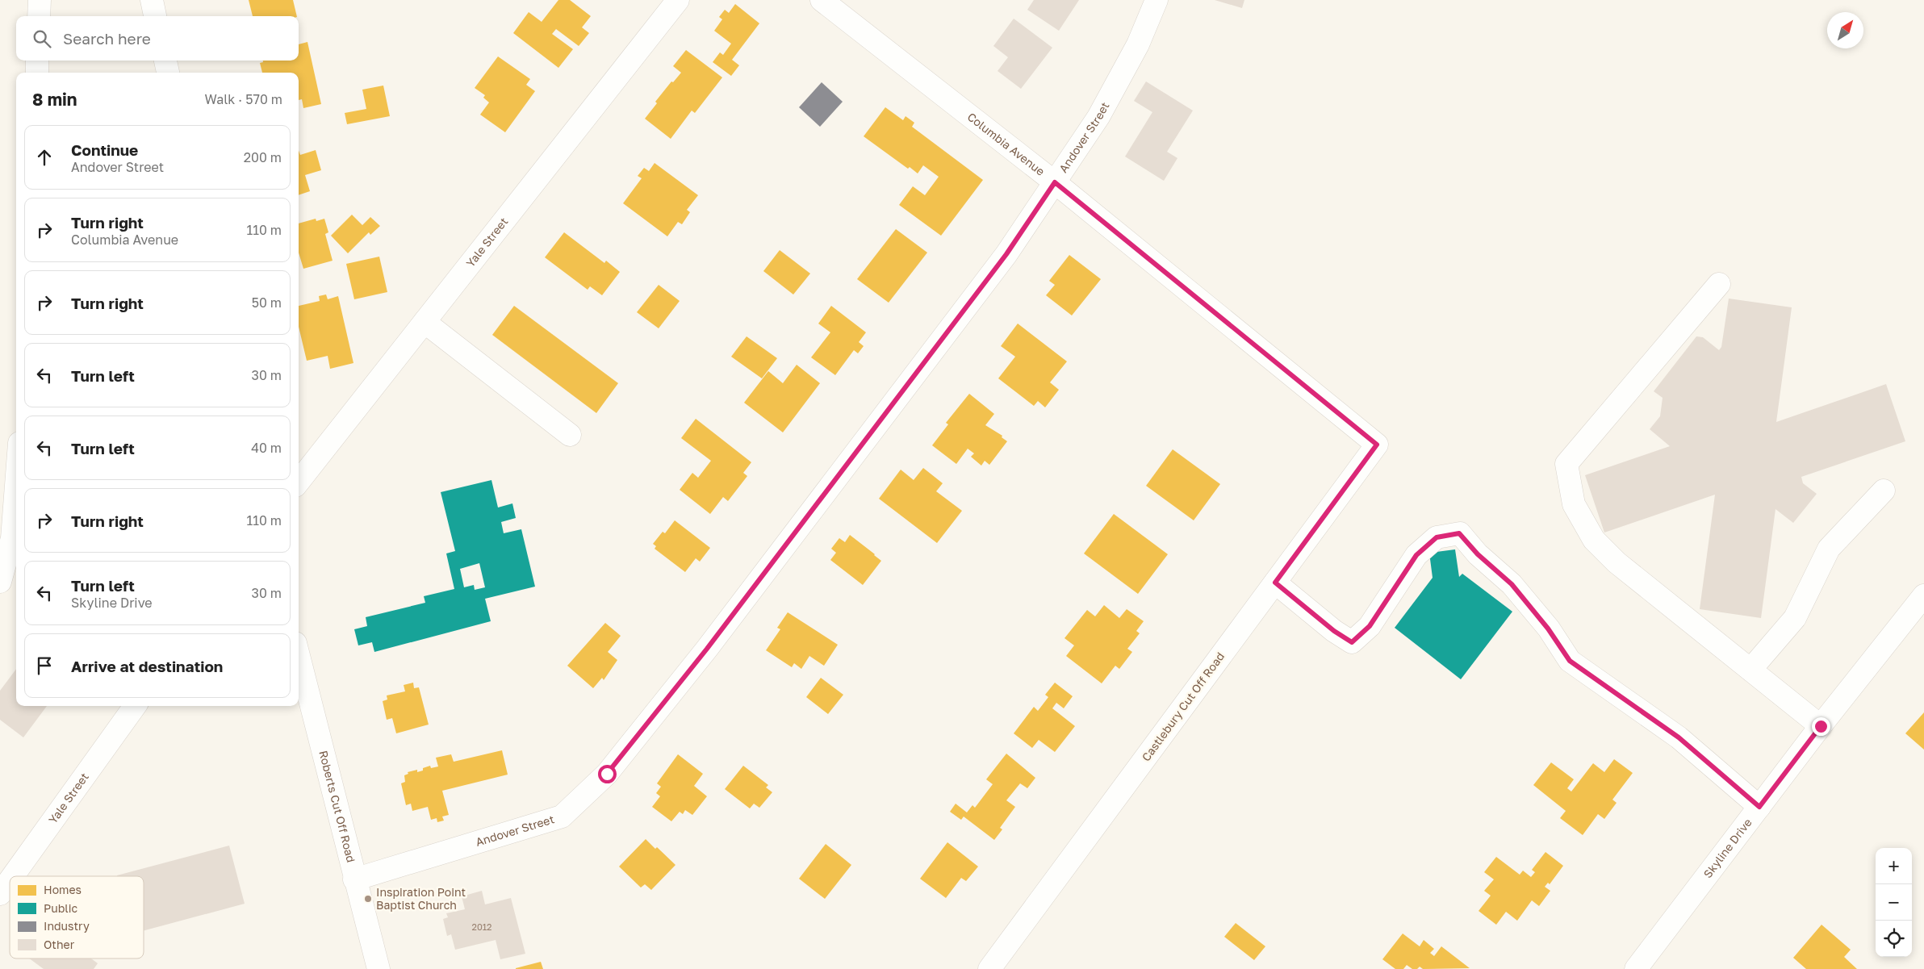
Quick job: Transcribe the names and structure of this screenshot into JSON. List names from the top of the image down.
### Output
{
  "streets": {
    "street": [
      "Andover Street",
      "Columbia Avenue",
      "Yale Street",
      "Castlebury Cut Off Road",
      "Roberts Cut Off Road",
      "Skyline Drive"
    ]
  },
  "crossings": [
    ["Andover Street", "Columbia Avenue"],
    ["Andover Street", "Roberts Cut Off Road"],
    ["Columbia Avenue", "Castlebury Cut Off Road"]
  ],
  "places": ["Inspiration Point Baptist Church"],
  "house_numbers": ["2012"],
  "legend": [
    "Homes",
    "Public",
    "Industry",
    "Other"
  ],
  "north": "top right",
  "page": {
    "search": "Search here",
    "heading": ["8 min", "Walk · 570 m"],
    "list": [
      ["Continue", "Andover Street", "200 m"],
      ["Turn right", "Columbia Avenue", "110 m"],
      ["Turn right", "50 m"],
      ["Turn left", "30 m"],
      ["Turn left", "40 m"],
      ["Turn right", "110 m"],
      ["Turn left", "Skyline Drive", "30 m"],
      "Arrive at destination"
    ],
    "map_buttons": ["+", "−"]
  }
}
